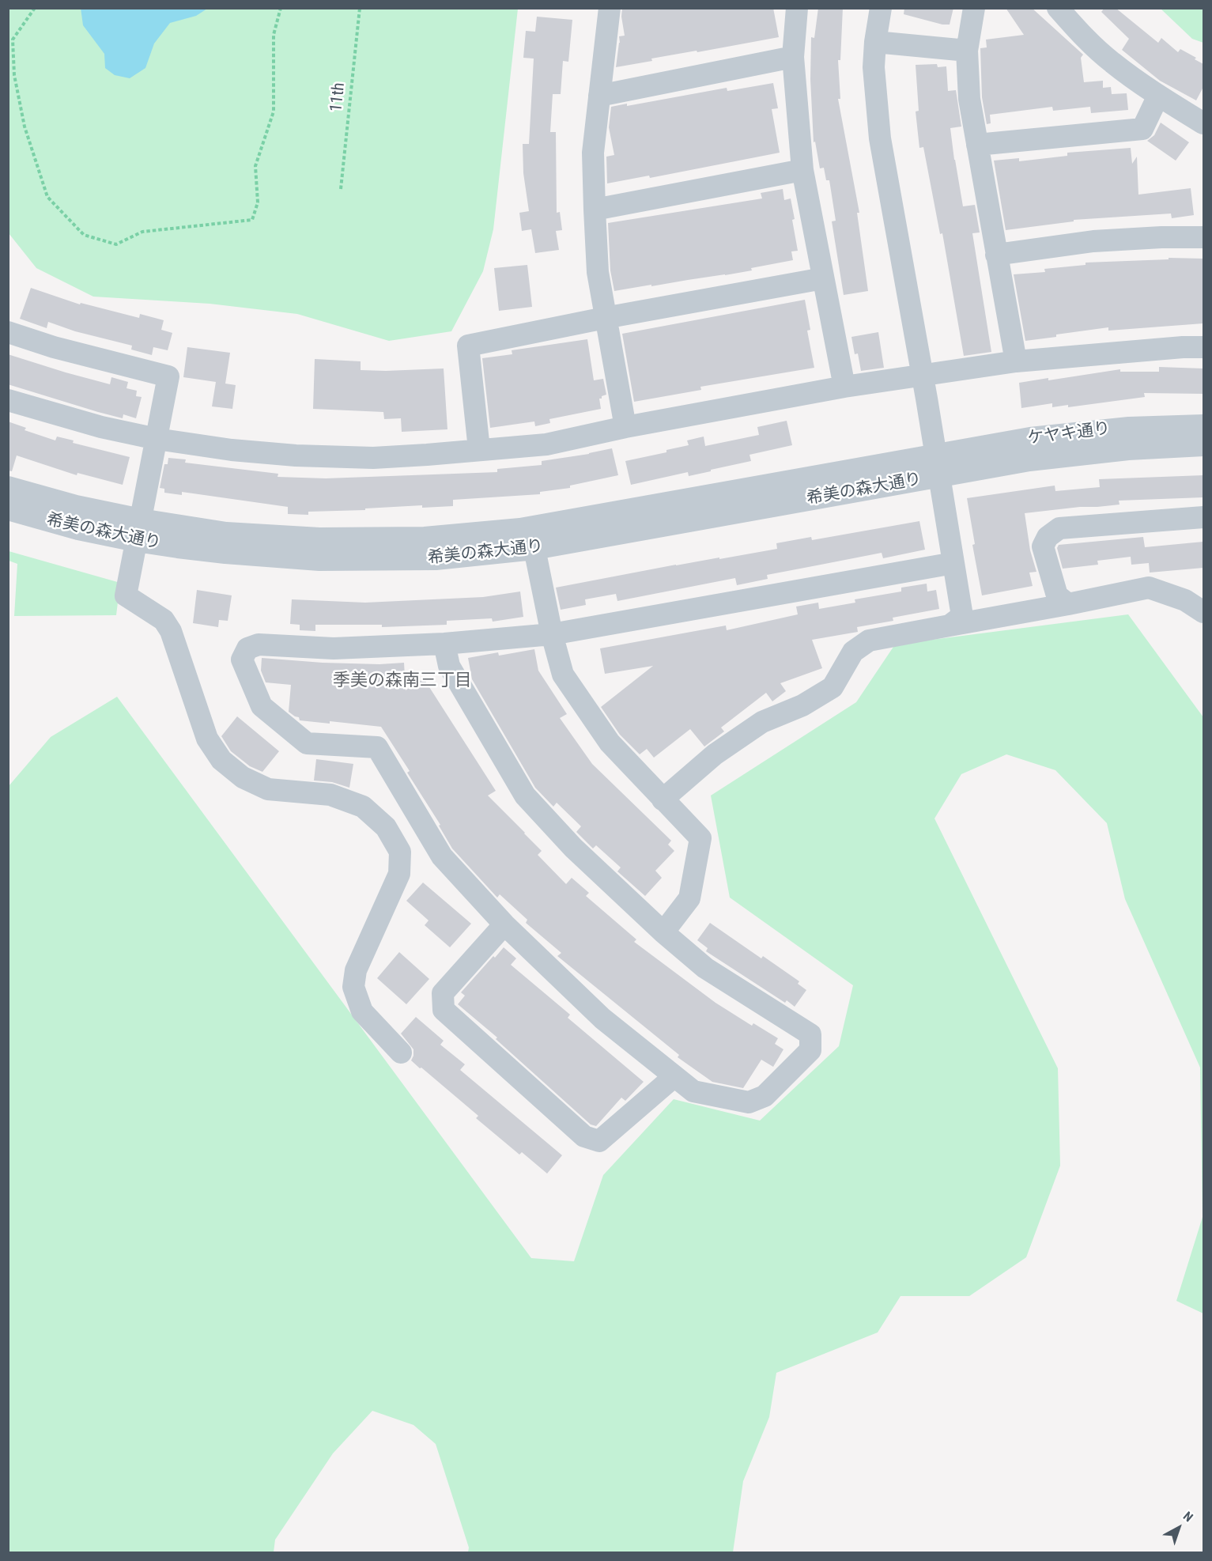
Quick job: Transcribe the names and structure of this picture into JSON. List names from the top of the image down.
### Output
{
  "streets": {
    "street": ["ケヤキ通り", "希美の森大通り"],
    "path": ["11th"]
  },
  "crossings": [
    ["ケヤキ通り", "希美の森大通り"]
  ],
  "districts": ["季美の森南三丁目"],
  "north": "top right"
}
